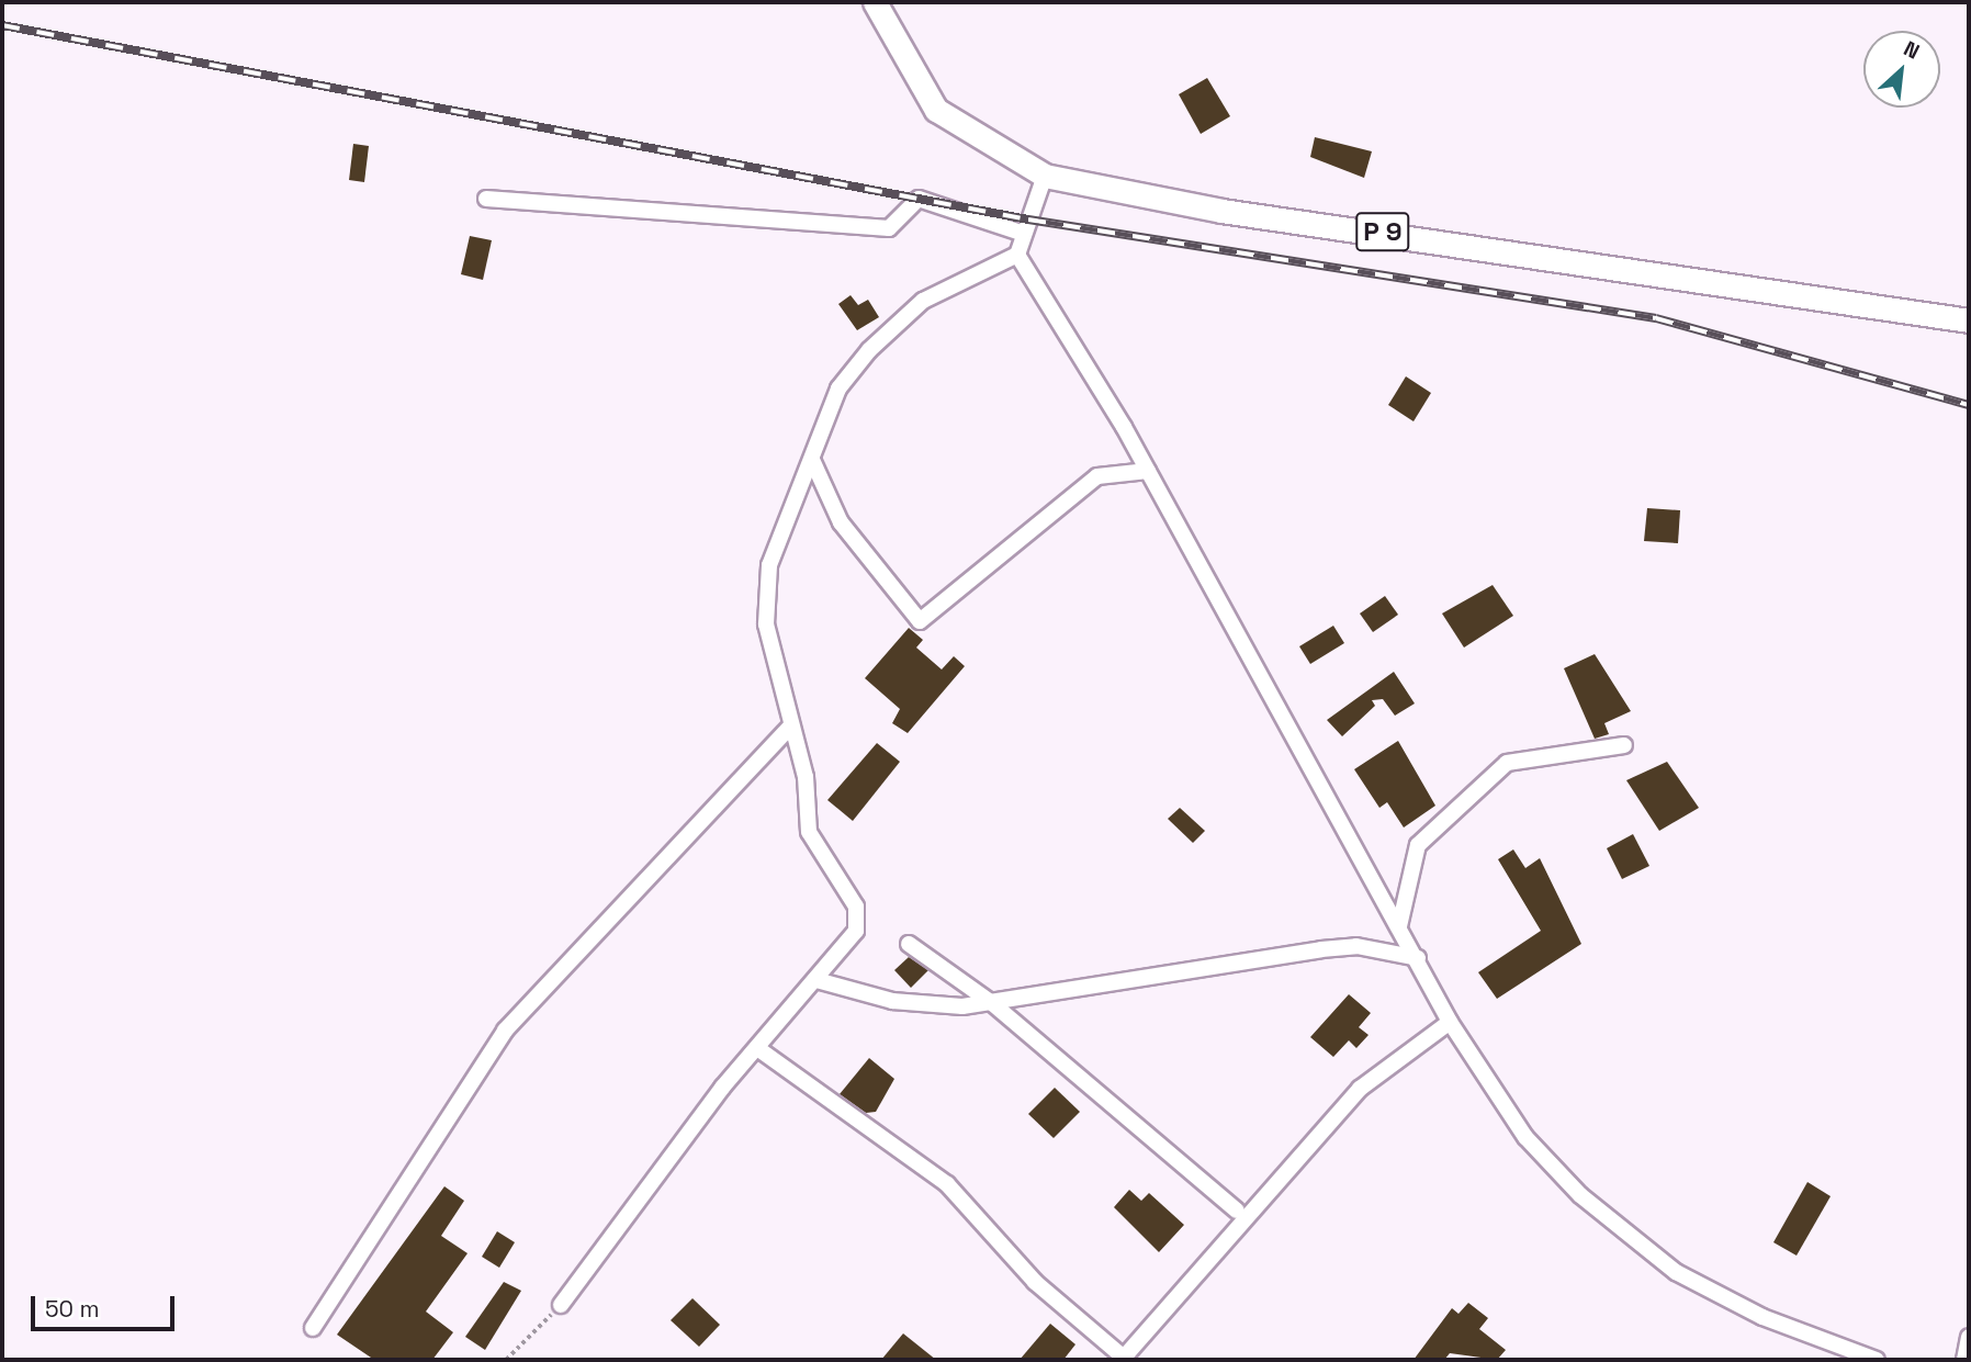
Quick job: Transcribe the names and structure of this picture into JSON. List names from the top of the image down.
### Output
{
  "streets": {
    "main road": ["P 9"]
  },
  "scale_bar": "50 m",
  "north": "top right"
}
